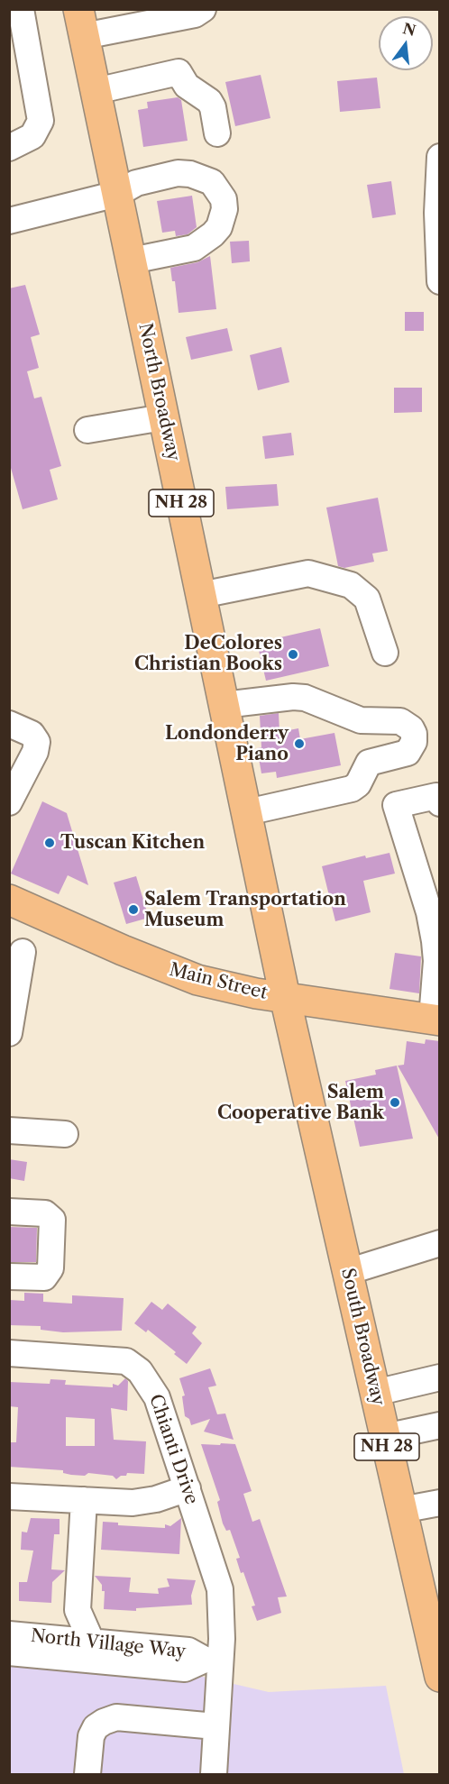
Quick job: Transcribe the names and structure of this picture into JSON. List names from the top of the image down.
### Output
{
  "streets": {
    "main road": [
      "North Broadway",
      "NH 28",
      "Main Street",
      "South Broadway"
    ],
    "street": ["Chianti Drive", "North Village Way"]
  },
  "crossings": [
    ["North Broadway", "Main Street"],
    ["North Broadway", "South Broadway"],
    ["Main Street", "South Broadway"],
    ["Chianti Drive", "North Village Way"]
  ],
  "places": [
    "DeColores Christian Books",
    "Londonderry Piano",
    "Tuscan Kitchen",
    "Salem Transportation Museum",
    "Salem Cooperative Bank"
  ],
  "north": "top"
}
